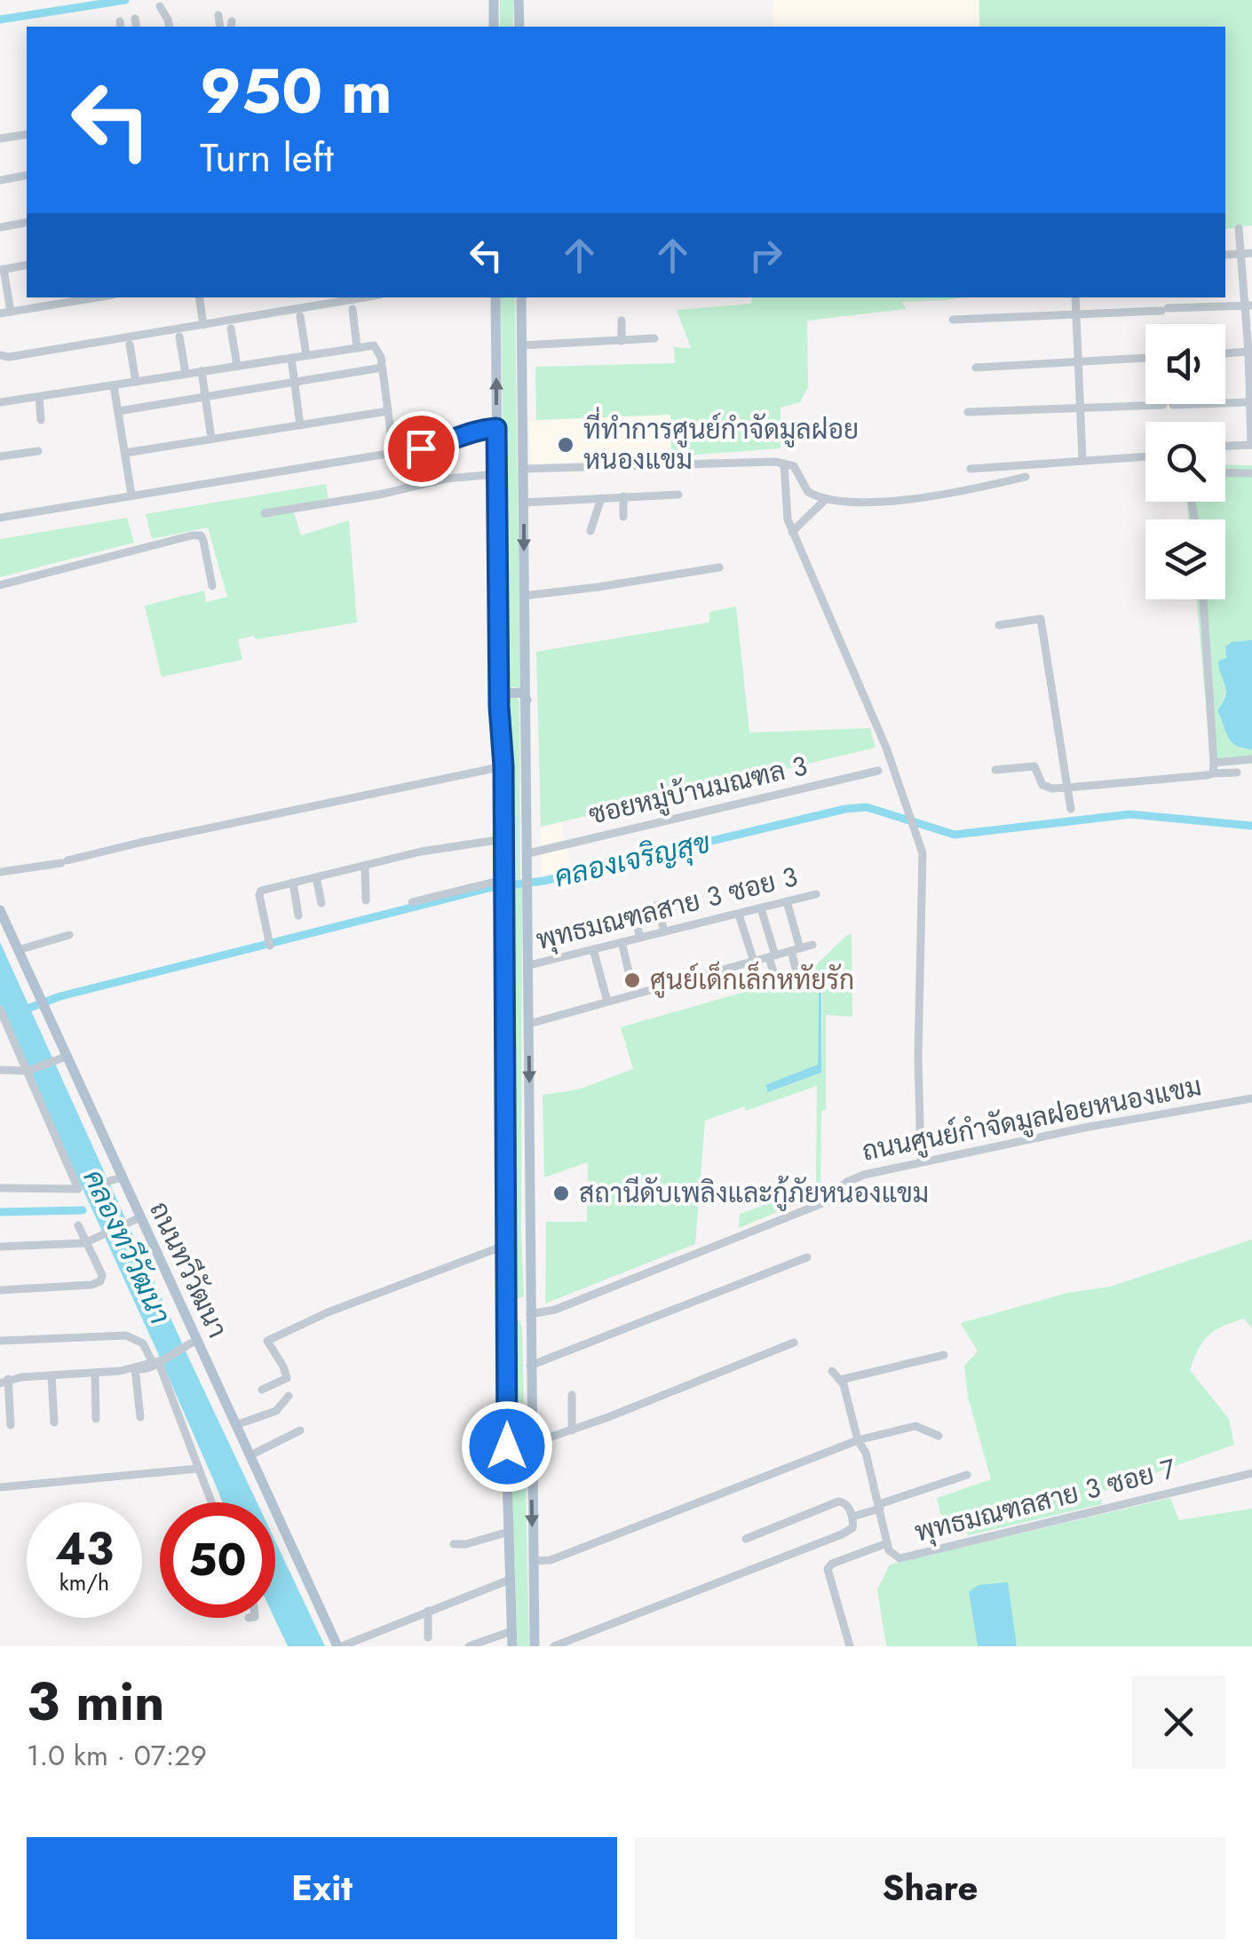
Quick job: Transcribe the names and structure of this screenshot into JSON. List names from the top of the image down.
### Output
{
  "streets": {
    "main road": ["ถนนทวีวัฒนา"],
    "street": [
      "ซอยหมู่บ้านมณฑล 3",
      "พุทธมณฑลสาย 3 ซอย 3",
      "ถนนศูนย์กำจัดมูลฝอยหนองแขม",
      "พุทธมณฑลสาย 3 ซอย 7"
    ]
  },
  "water": ["คลองเจริญสุข", "คลองทวีวัฒนา"],
  "places": ["ที่ทำการศูนย์กำจัดมูลฝอย หนองแขม", "ศูนย์เด็กเล็กหทัยรัก", "สถานีดับเพลิงและกู้ภัยหนองแขม"],
  "page": {
    "turn": ["950 m", "Turn left"],
    "speed": "43 km/h",
    "limit": "50",
    "heading": ["3 min", "1.0 km · 07:29"],
    "buttons": ["Exit", "Share"]
  }
}
